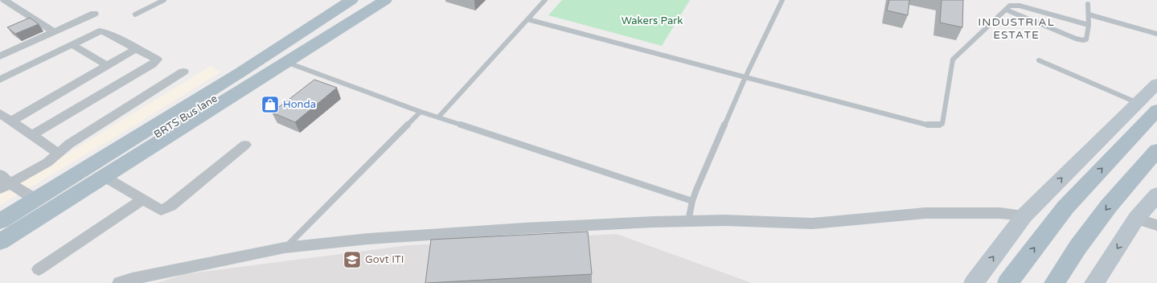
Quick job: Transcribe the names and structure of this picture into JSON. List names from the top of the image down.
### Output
{
  "streets": {
    "main road": ["BRTS Bus lane"]
  },
  "districts": ["INDUSTRIAL ESTATE"],
  "parks": ["Wakers Park"],
  "places": {
    "shop": ["Honda"],
    "school or university": ["Govt ITI"]
  }
}
